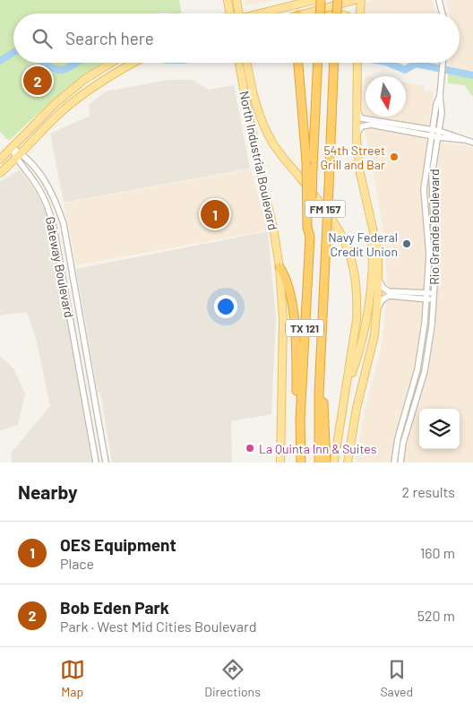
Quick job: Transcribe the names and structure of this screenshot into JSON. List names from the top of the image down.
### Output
{
  "streets": {
    "highway": ["TX 121"],
    "main road": ["North Industrial Boulevard", "FM 157"],
    "street": ["Rio Grande Boulevard", "Gateway Boulevard"]
  },
  "crossings": [
    ["North Industrial Boulevard", "FM 157"]
  ],
  "places": ["54th Street Grill and Bar", "Navy Federal Credit Union", "La Quinta Inn & Suites"],
  "north": "bottom",
  "page": {
    "search": "Search here",
    "pins": ["2", "1"],
    "heading": ["Nearby", "2 results"],
    "list": [
      {
        "mark": "1",
        "name": "OES Equipment",
        "note": "Place",
        "value": "160 m"
      },
      {
        "mark": "2",
        "name": "Bob Eden Park",
        "note": "Park · West Mid Cities Boulevard",
        "value": "520 m"
      }
    ],
    "nav": ["Map", "Directions", "Saved"]
  }
}
